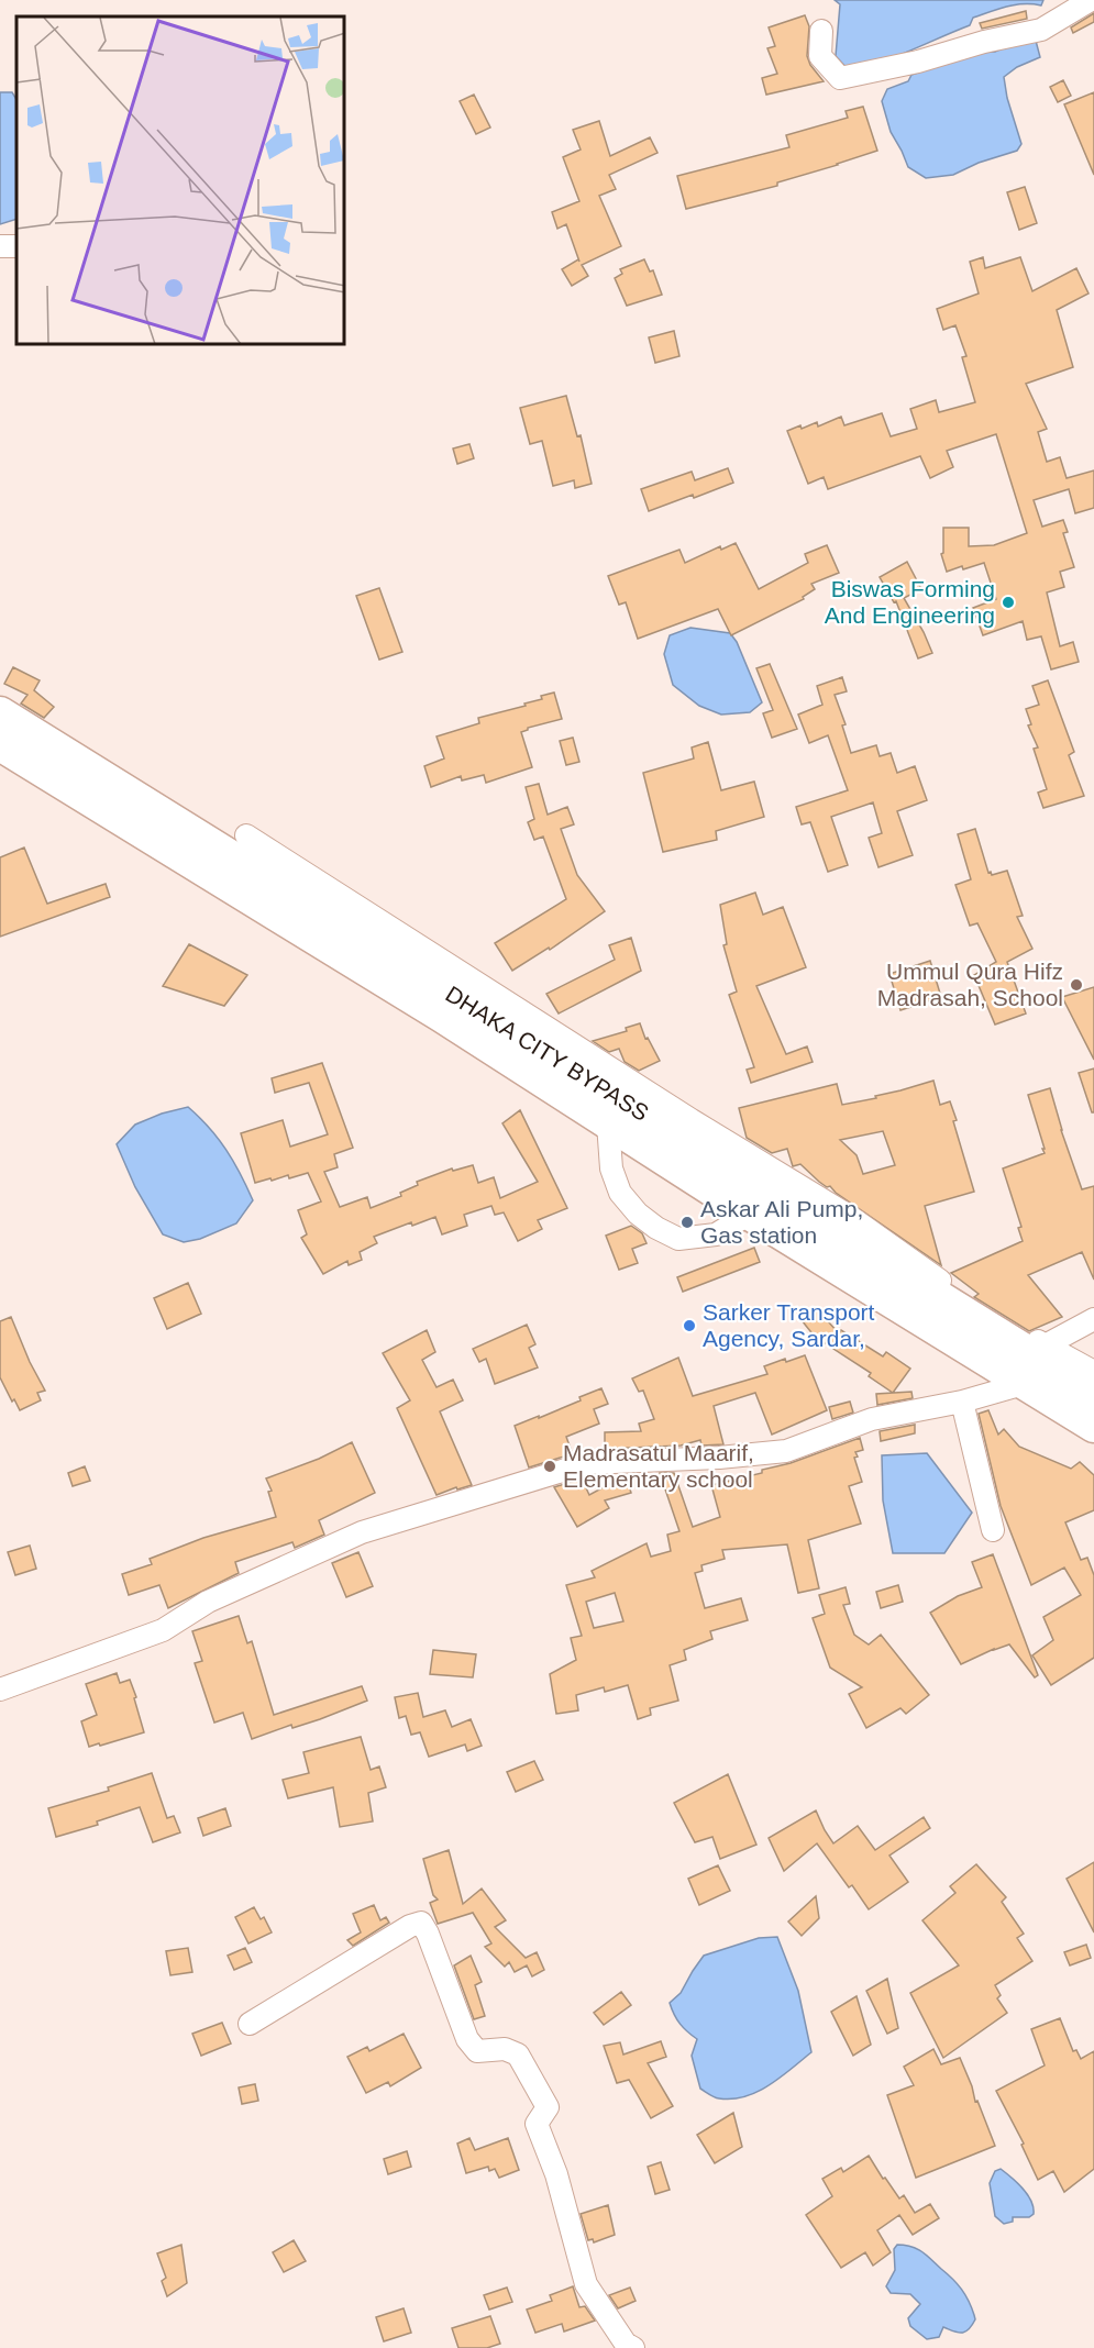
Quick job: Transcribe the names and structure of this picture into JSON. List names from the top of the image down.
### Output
{
  "streets": {
    "highway": ["DHAKA CITY BYPASS"]
  },
  "places": [
    "Biswas Forming And Engineering",
    "Ummul Qura Hifz Madrasah, School",
    "Askar Ali Pump, Gas station",
    "Sarker Transport Agency, Sardar,",
    "Madrasatul Maarif, Elementary school"
  ]
}
